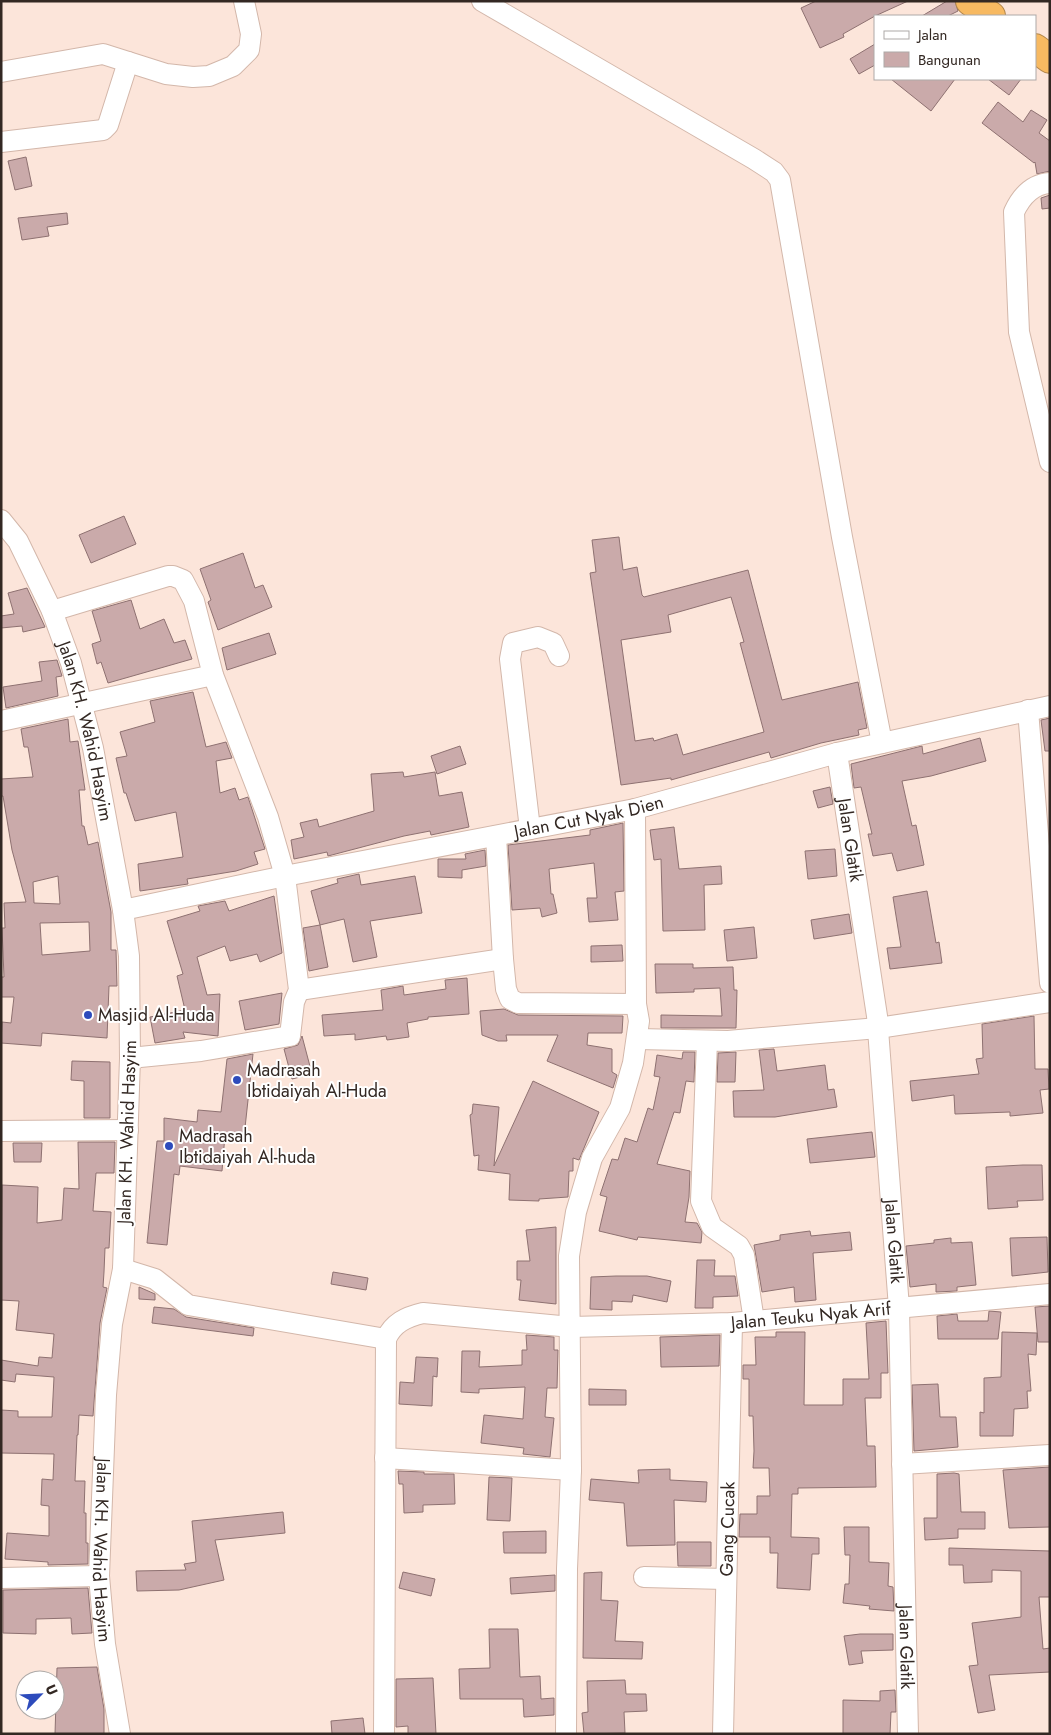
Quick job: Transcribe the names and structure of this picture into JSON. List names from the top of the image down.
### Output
{
  "streets": {
    "street": [
      "Jalan KH. Wahid Hasyim",
      "Jalan Cut Nyak Dien",
      "Jalan Glatik",
      "Jalan Teuku Nyak Arif",
      "Gang Cucak"
    ]
  },
  "crossings": [
    ["Jalan KH. Wahid Hasyim", "Jalan Cut Nyak Dien"],
    ["Jalan Cut Nyak Dien", "Jalan Glatik"],
    ["Jalan Glatik", "Jalan Teuku Nyak Arif"],
    ["Jalan Teuku Nyak Arif", "Gang Cucak"]
  ],
  "places": ["Masjid Al-Huda", "Madrasah Ibtidaiyah Al-Huda", "Madrasah Ibtidaiyah Al-huda"],
  "legend": ["Jalan", "Bangunan"],
  "north": "top right"
}
